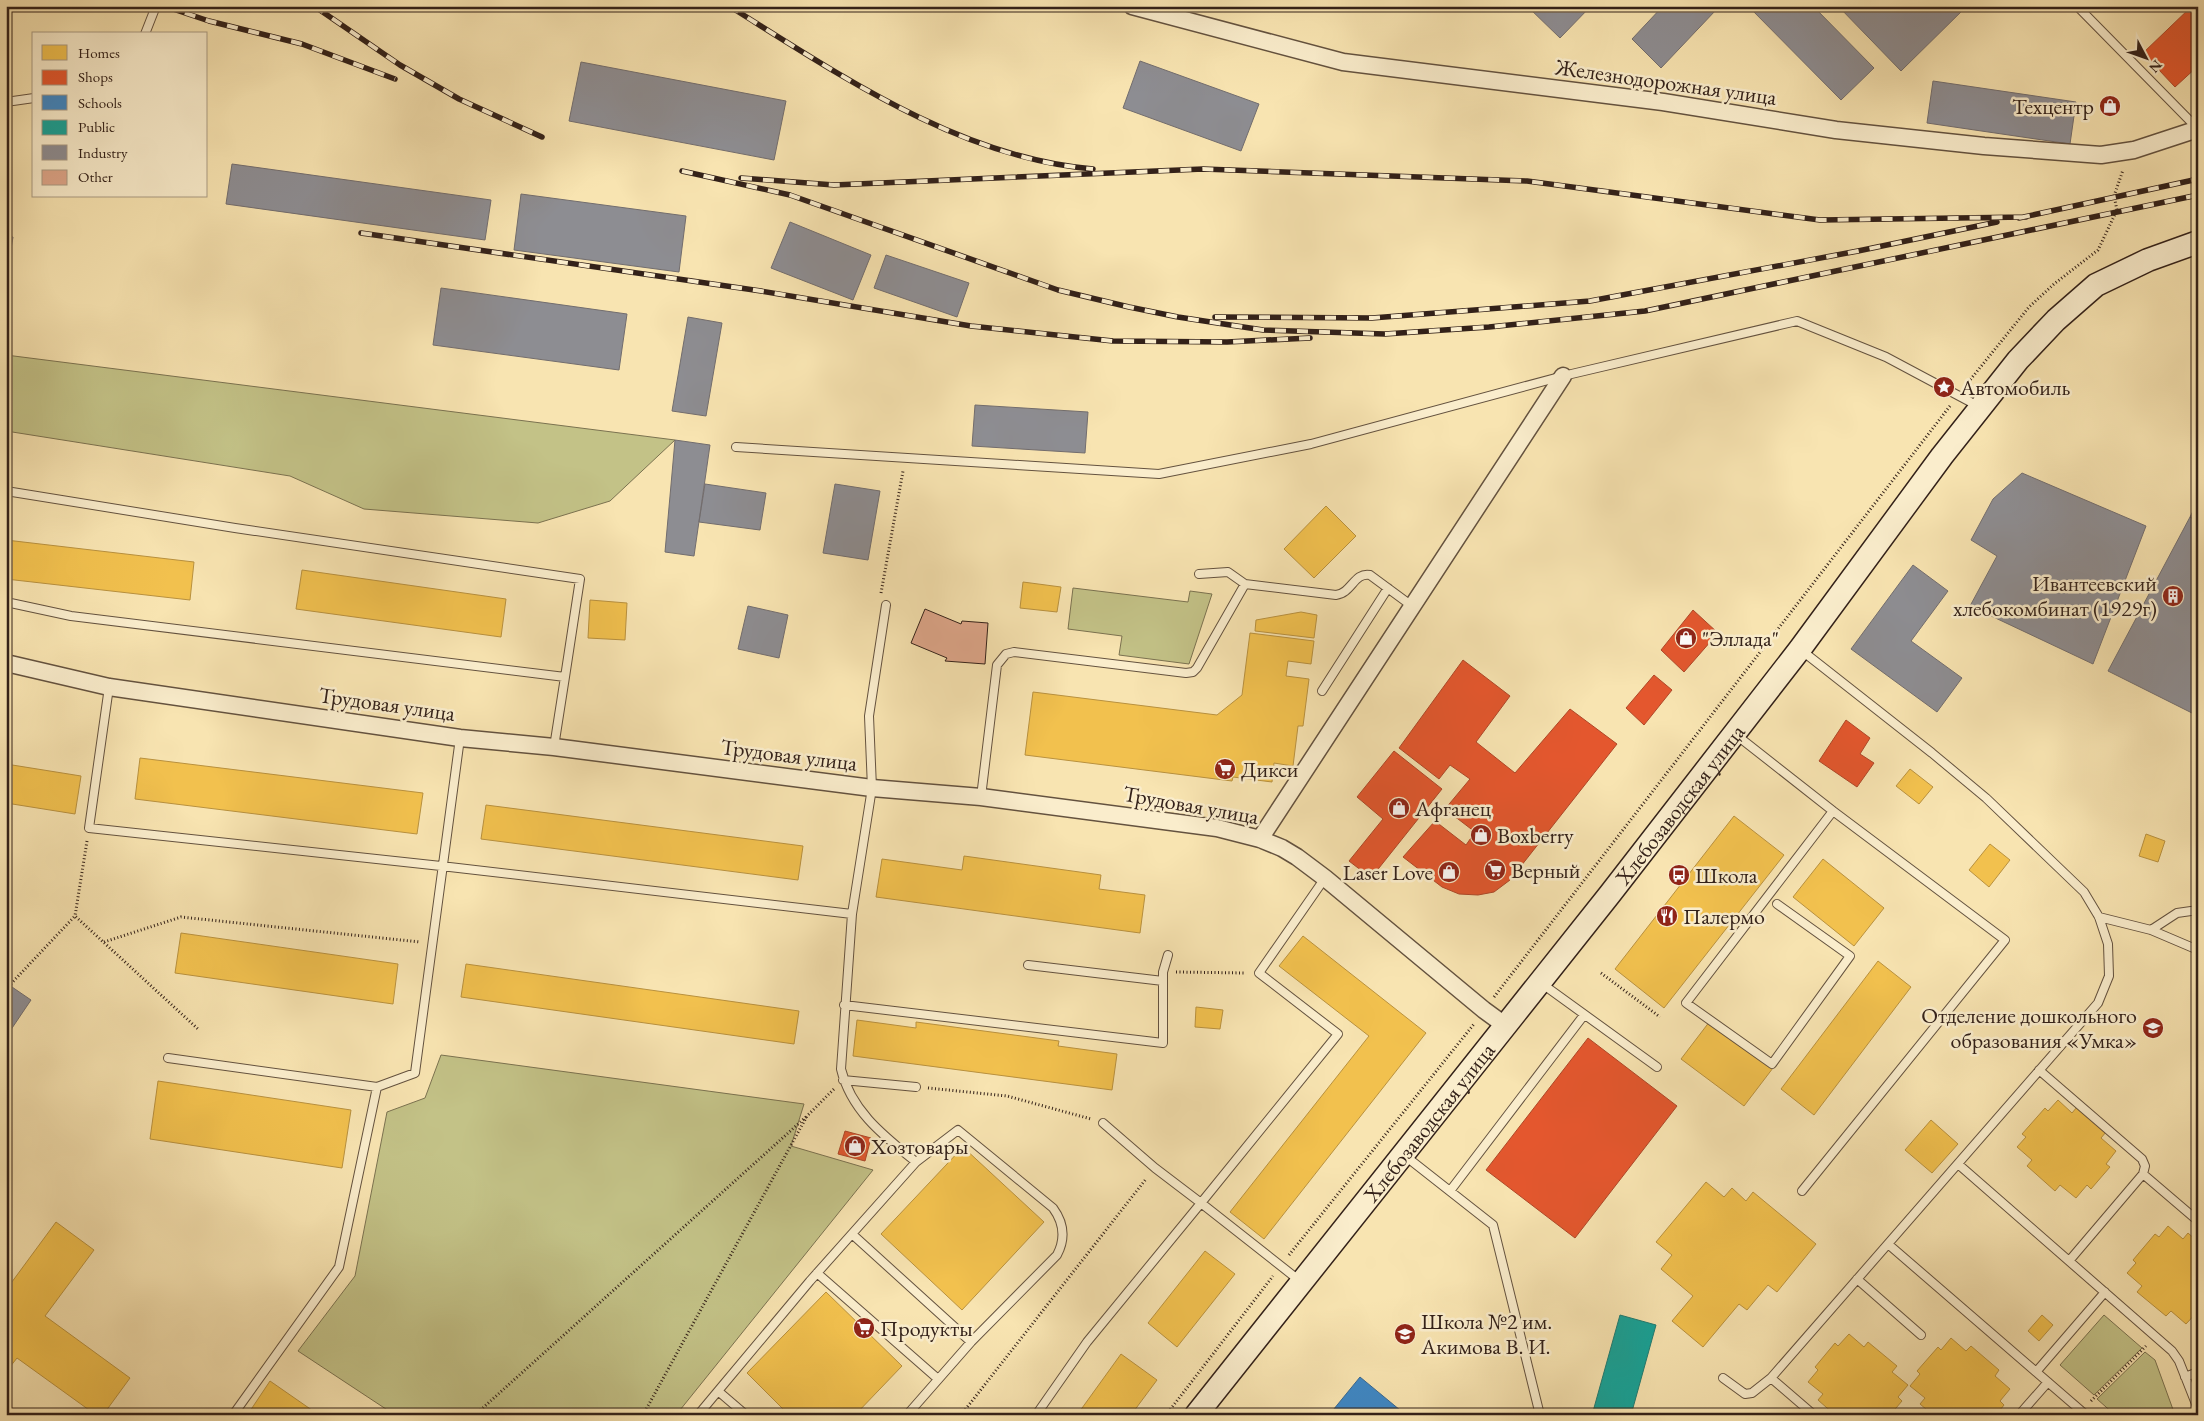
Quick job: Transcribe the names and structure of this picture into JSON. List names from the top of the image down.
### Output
{
  "streets": {
    "main road": ["Хлебозаводская улица"],
    "street": ["Железнодорожная улица", "Трудовая улица"]
  },
  "crossings": [
    ["Трудовая улица", "Хлебозаводская улица"]
  ],
  "places": {
    "shop": [
      "Техцентр",
      "\"Эллада\"",
      "Афганец",
      "Boxberry",
      "Laser Love",
      "Хозтовары"
    ],
    "place": ["Автомобиль"],
    "building": ["Ивантеевский хлебокомбинат (1929г)"],
    "supermarket": ["Дикси", "Верный", "Продукты"],
    "bus stop": ["Школа"],
    "restaurant": ["Палермо"],
    "school or university": ["Отделение дошкольного образования «Умка»", "Школа №2 им. Акимова В. И."]
  },
  "legend": [
    "Homes",
    "Shops",
    "Schools",
    "Public",
    "Industry",
    "Other"
  ],
  "north": "bottom right"
}
